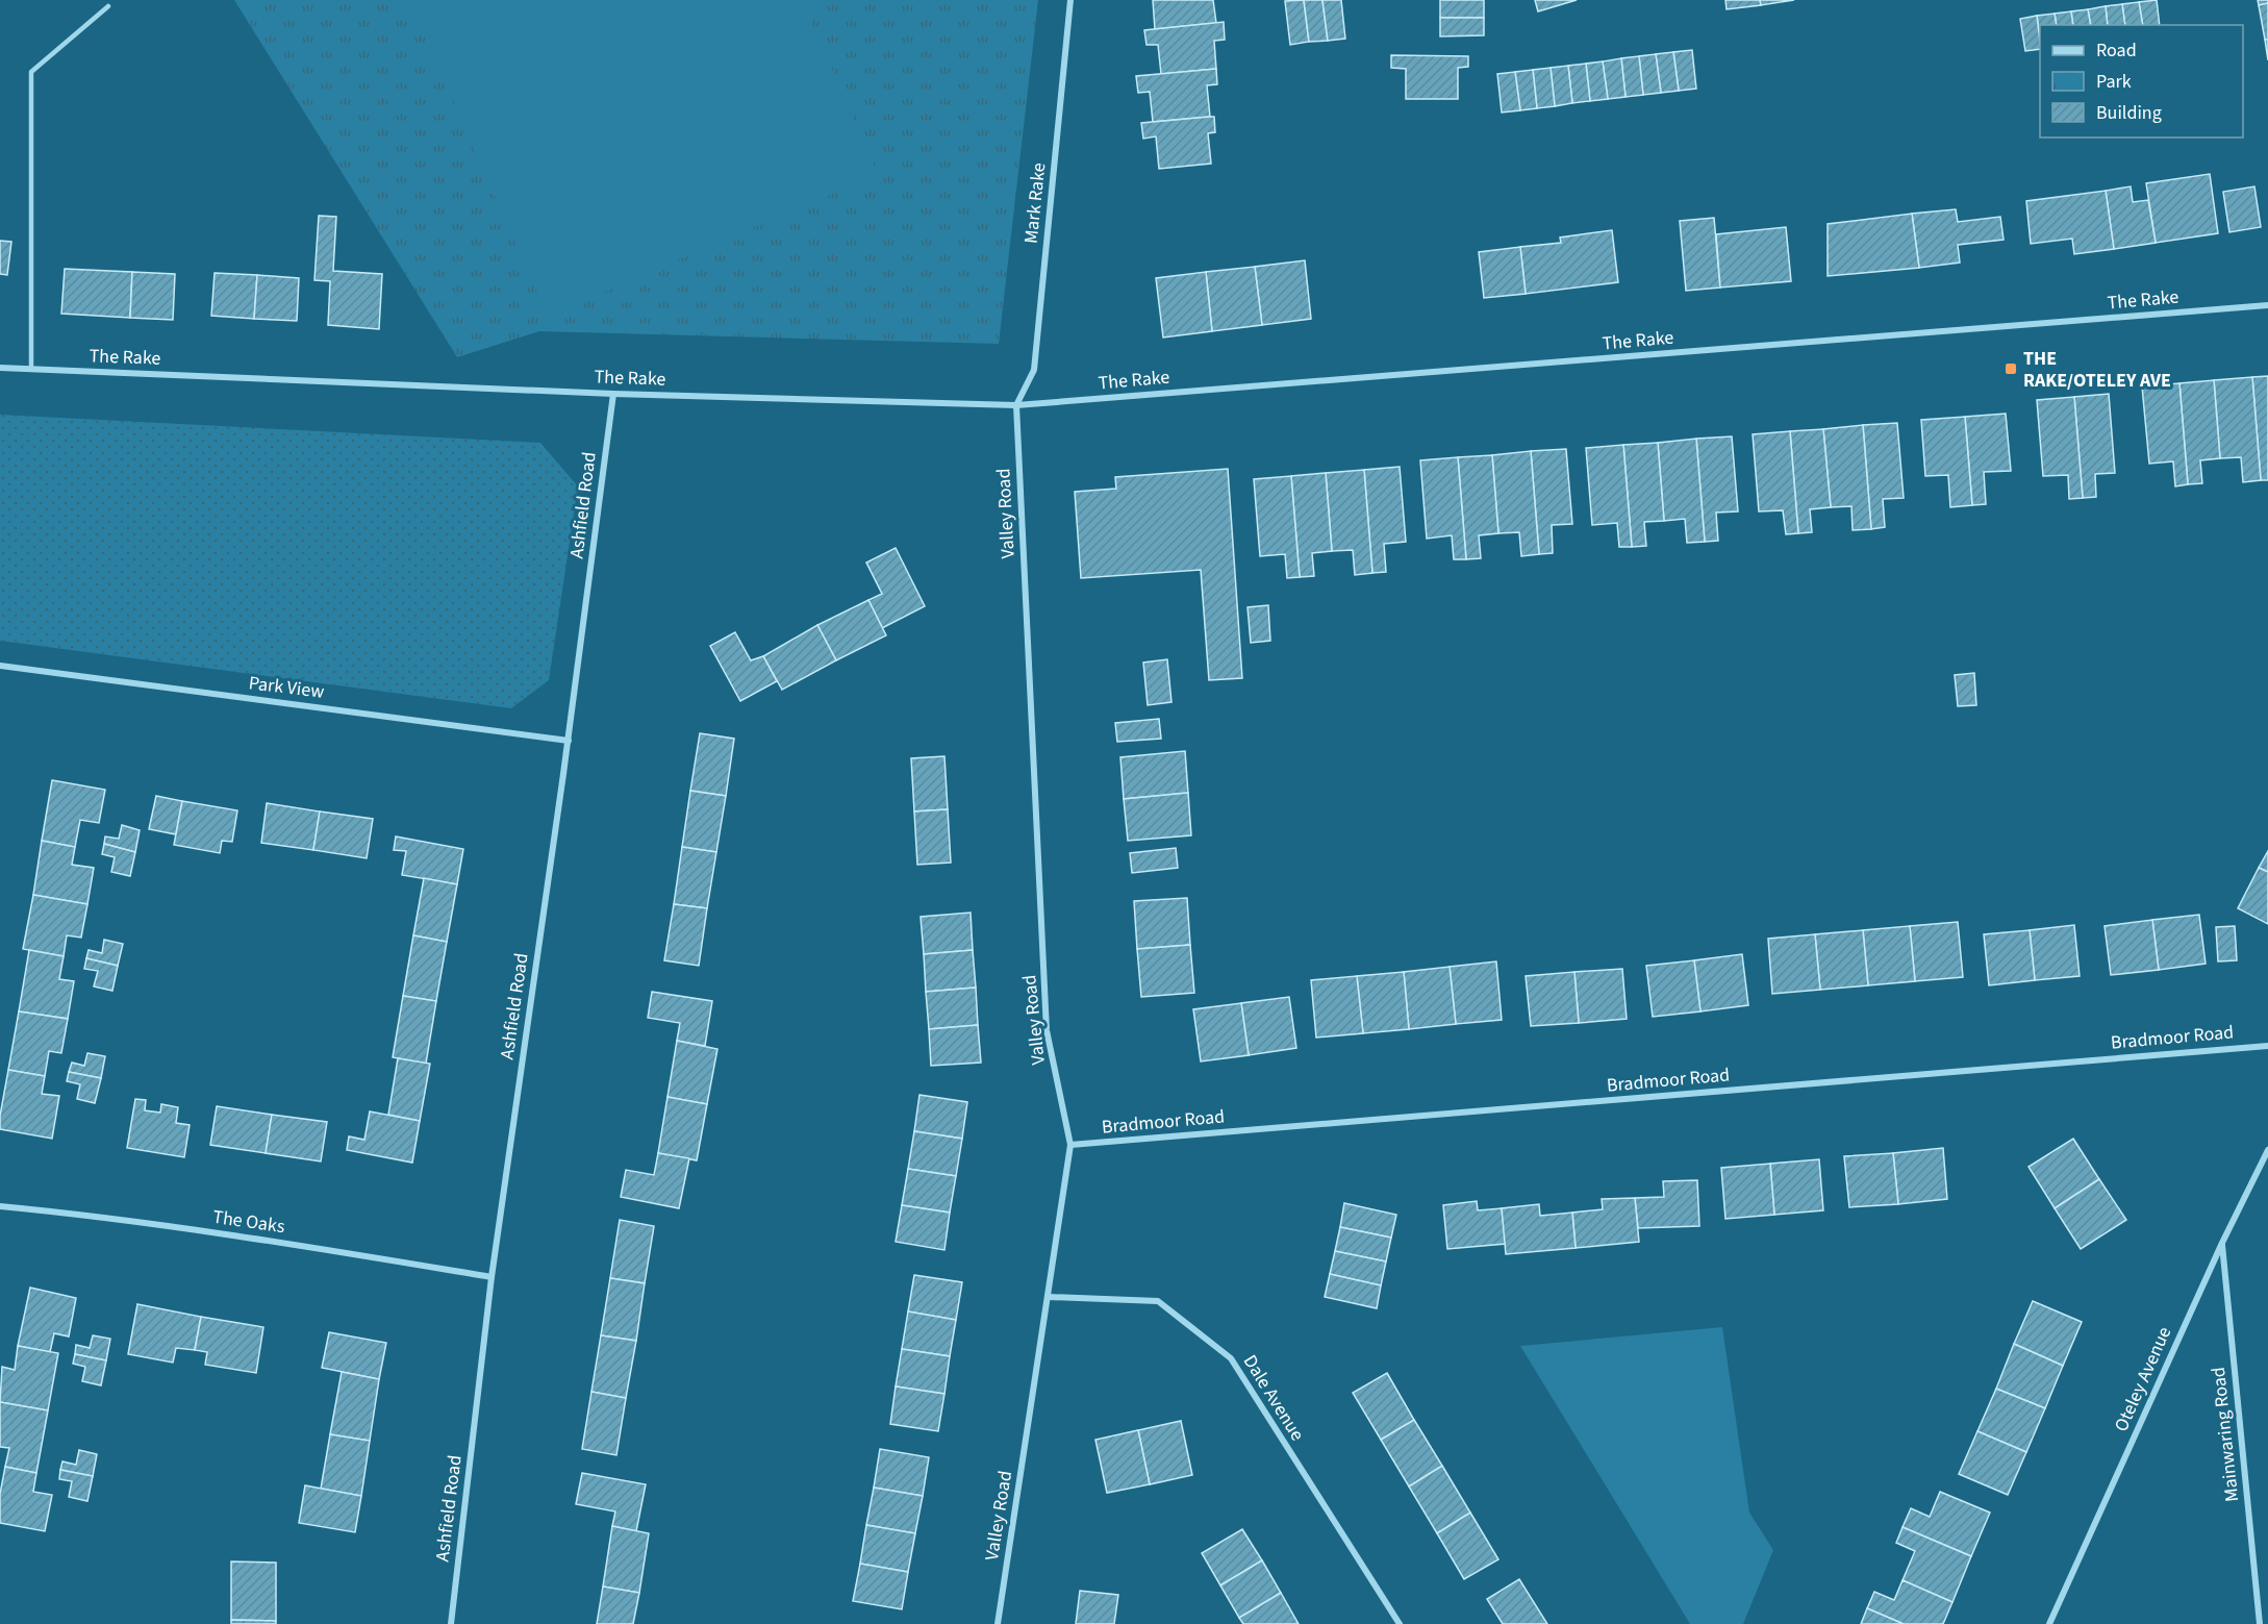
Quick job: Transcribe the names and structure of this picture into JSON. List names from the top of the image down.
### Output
{
  "streets": {
    "street": [
      "Mark Rake",
      "The Rake",
      "Ashfield Road",
      "Valley Road",
      "Park View",
      "Bradmoor Road",
      "The Oaks",
      "Oteley Avenue",
      "Dale Avenue",
      "Mainwaring Road"
    ]
  },
  "crossings": [
    ["Mark Rake", "The Rake"],
    ["Mark Rake", "Valley Road"],
    ["The Rake", "Ashfield Road"],
    ["The Rake", "Valley Road"],
    ["Ashfield Road", "Park View"],
    ["Ashfield Road", "The Oaks"],
    ["Valley Road", "Bradmoor Road"],
    ["Valley Road", "Dale Avenue"],
    ["Oteley Avenue", "Mainwaring Road"]
  ],
  "places": {
    "transit": ["THE RAKE/OTELEY AVE"]
  },
  "legend": ["Road", "Park", "Building"]
}
